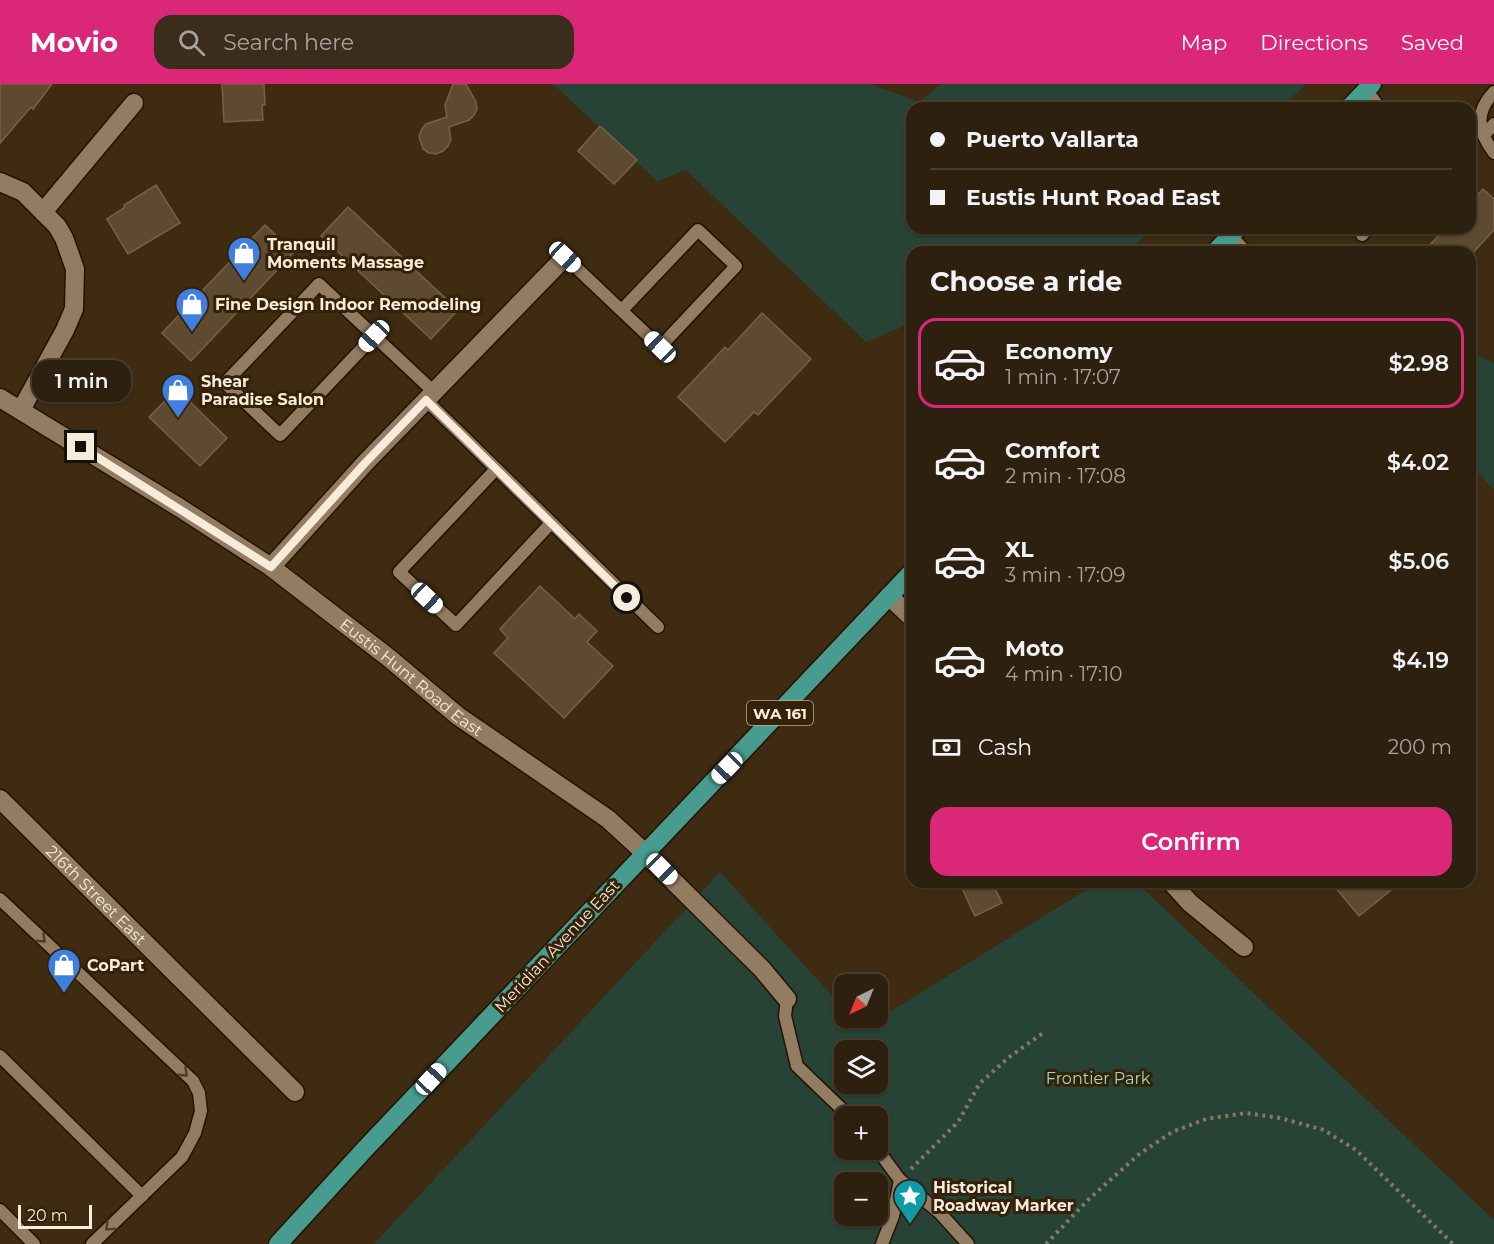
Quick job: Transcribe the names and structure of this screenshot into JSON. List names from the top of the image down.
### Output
{
  "streets": {
    "main road": ["WA 161", "Meridian Avenue East"],
    "street": ["Eustis Hunt Road East", "216th Street East"]
  },
  "crossings": [
    ["Eustis Hunt Road East", "Meridian Avenue East"]
  ],
  "parks": ["Frontier Park"],
  "places": {
    "shop": [
      "Tranquil Moments Massage",
      "Fine Design Indoor Remodeling",
      "Shear Paradise Salon",
      "CoPart"
    ],
    "place": ["Historical Roadway Marker"]
  },
  "scale_bar": "20 m",
  "north": "bottom left",
  "page": {
    "header": "Movio",
    "search": "Search here",
    "nav": ["Map", "Directions", "Saved"],
    "banner": ["Puerto Vallarta", "Eustis Hunt Road East"],
    "heading": "Choose a ride",
    "list": [
      {
        "name": "Economy",
        "note": "1 min · 17:07",
        "value": "$2.98"
      },
      {
        "name": "Comfort",
        "note": "2 min · 17:08",
        "value": "$4.02"
      },
      {
        "name": "XL",
        "note": "3 min · 17:09",
        "value": "$5.06"
      },
      {
        "name": "Moto",
        "note": "4 min · 17:10",
        "value": "$4.19"
      }
    ],
    "bubble": "1 min",
    "pay": ["Cash", "200 m"],
    "buttons": "Confirm",
    "map_buttons": ["+", "−"],
    "scale": "20 m"
  }
}
